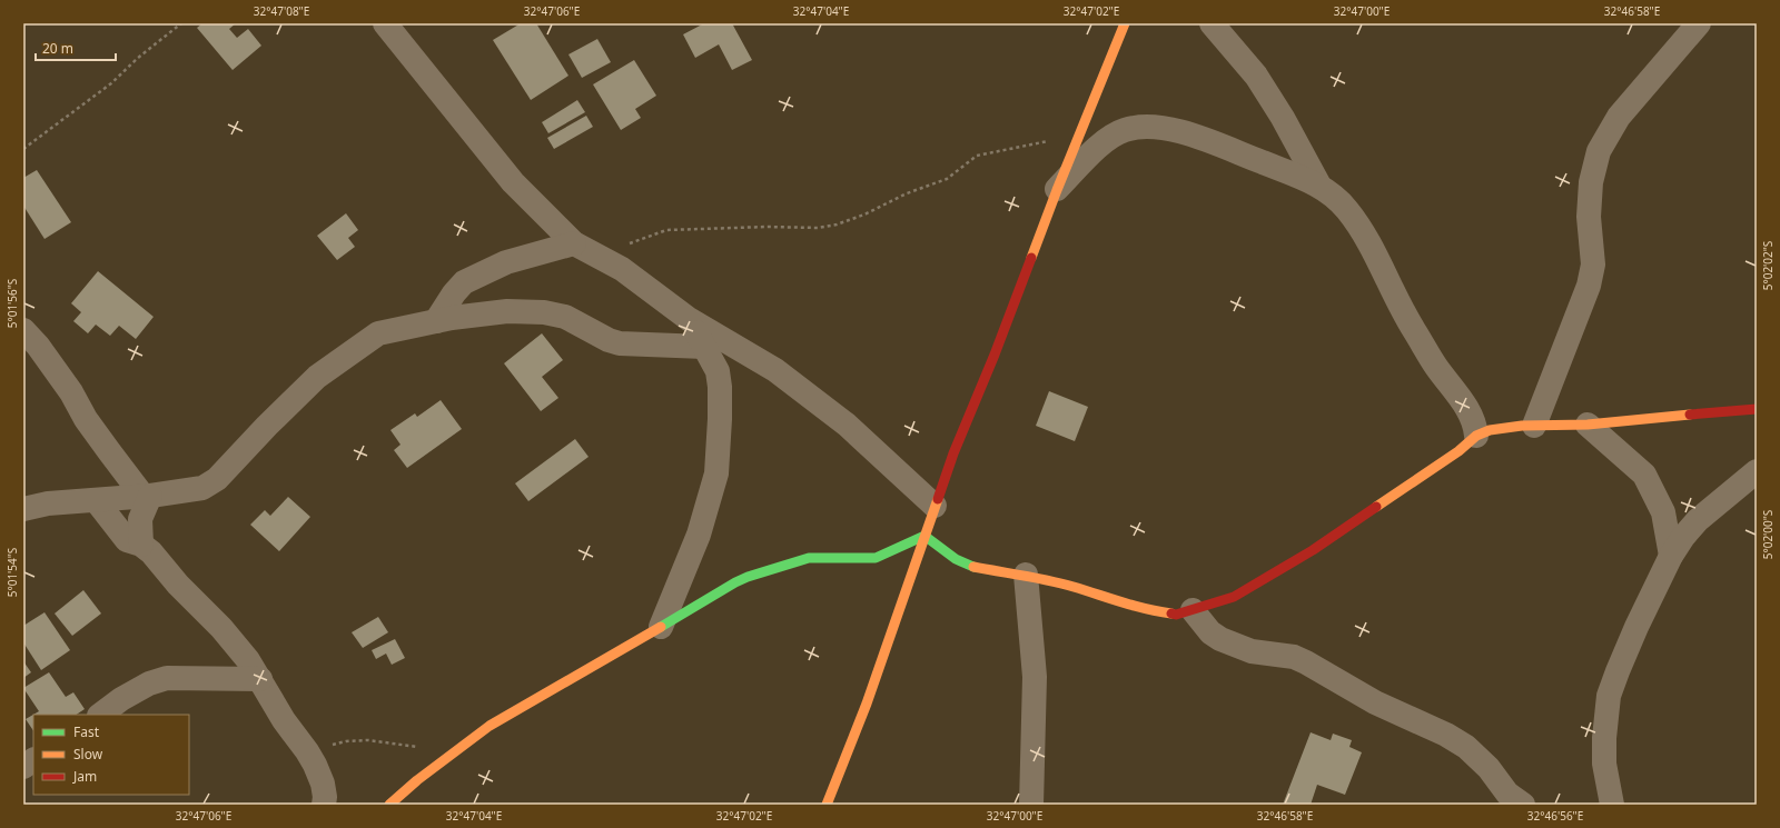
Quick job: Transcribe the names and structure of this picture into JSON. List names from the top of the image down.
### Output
{
  "legend": ["Fast", "Slow", "Jam"],
  "scale_bar": "20 m",
  "coordinates": [
    "32°47'08\"E",
    "32°47'06\"E",
    "32°47'04\"E",
    "32°47'02\"E",
    "32°47'00\"E",
    "32°46'58\"E",
    "5°02'02\"S",
    "5°01'56\"S",
    "5°02'00\"S",
    "5°01'54\"S",
    "32°46'56\"E"
  ]
}
